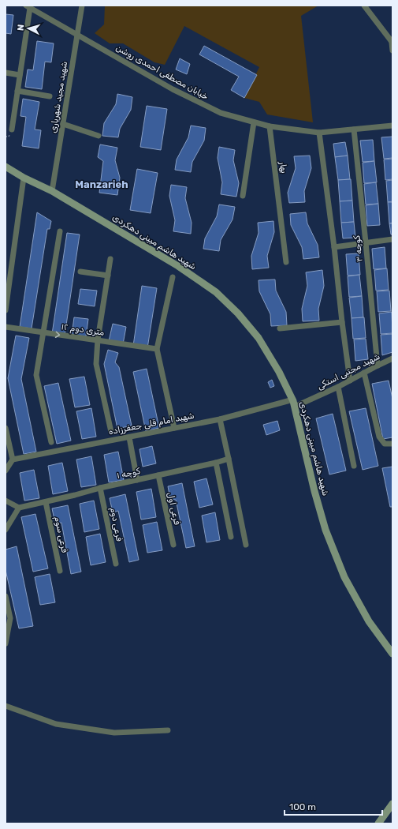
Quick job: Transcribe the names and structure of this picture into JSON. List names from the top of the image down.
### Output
{
  "streets": {
    "main road": ["شهید هاشم مبینی دهکردی"],
    "street": [
      "خیابان مصطفی احمدی روشن",
      "شهید مجید شهریاری",
      "بهار",
      "کوچه ۳",
      "۱۲ متری دوم",
      "شهید مجتبی استکی",
      "شهید امام قلی جعفرزاده",
      "کوچه ۱",
      "فرعی اول",
      "فرعی دوم",
      "فرعی سوم"
    ]
  },
  "crossings": [
    ["خیابان مصطفی احمدی روشن", "شهید مجید شهریاری"],
    ["خیابان مصطفی احمدی روشن", "بهار"],
    ["خیابان مصطفی احمدی روشن", "کوچه ۳"],
    ["شهید مجید شهریاری", "شهید هاشم مبینی دهکردی"],
    ["شهید هاشم مبینی دهکردی", "شهید مجتبی استکی"],
    ["شهید هاشم مبینی دهکردی", "شهید امام قلی جعفرزاده"],
    ["کوچه ۳", "شهید مجتبی استکی"],
    ["شهید مجتبی استکی", "شهید امام قلی جعفرزاده"],
    ["کوچه ۱", "فرعی اول"],
    ["کوچه ۱", "فرعی دوم"],
    ["کوچه ۱", "فرعی سوم"]
  ],
  "one_way": ["۱۲ متری دوم"],
  "districts": ["Manzarieh"],
  "scale_bar": "100 m",
  "north": "left"
}
